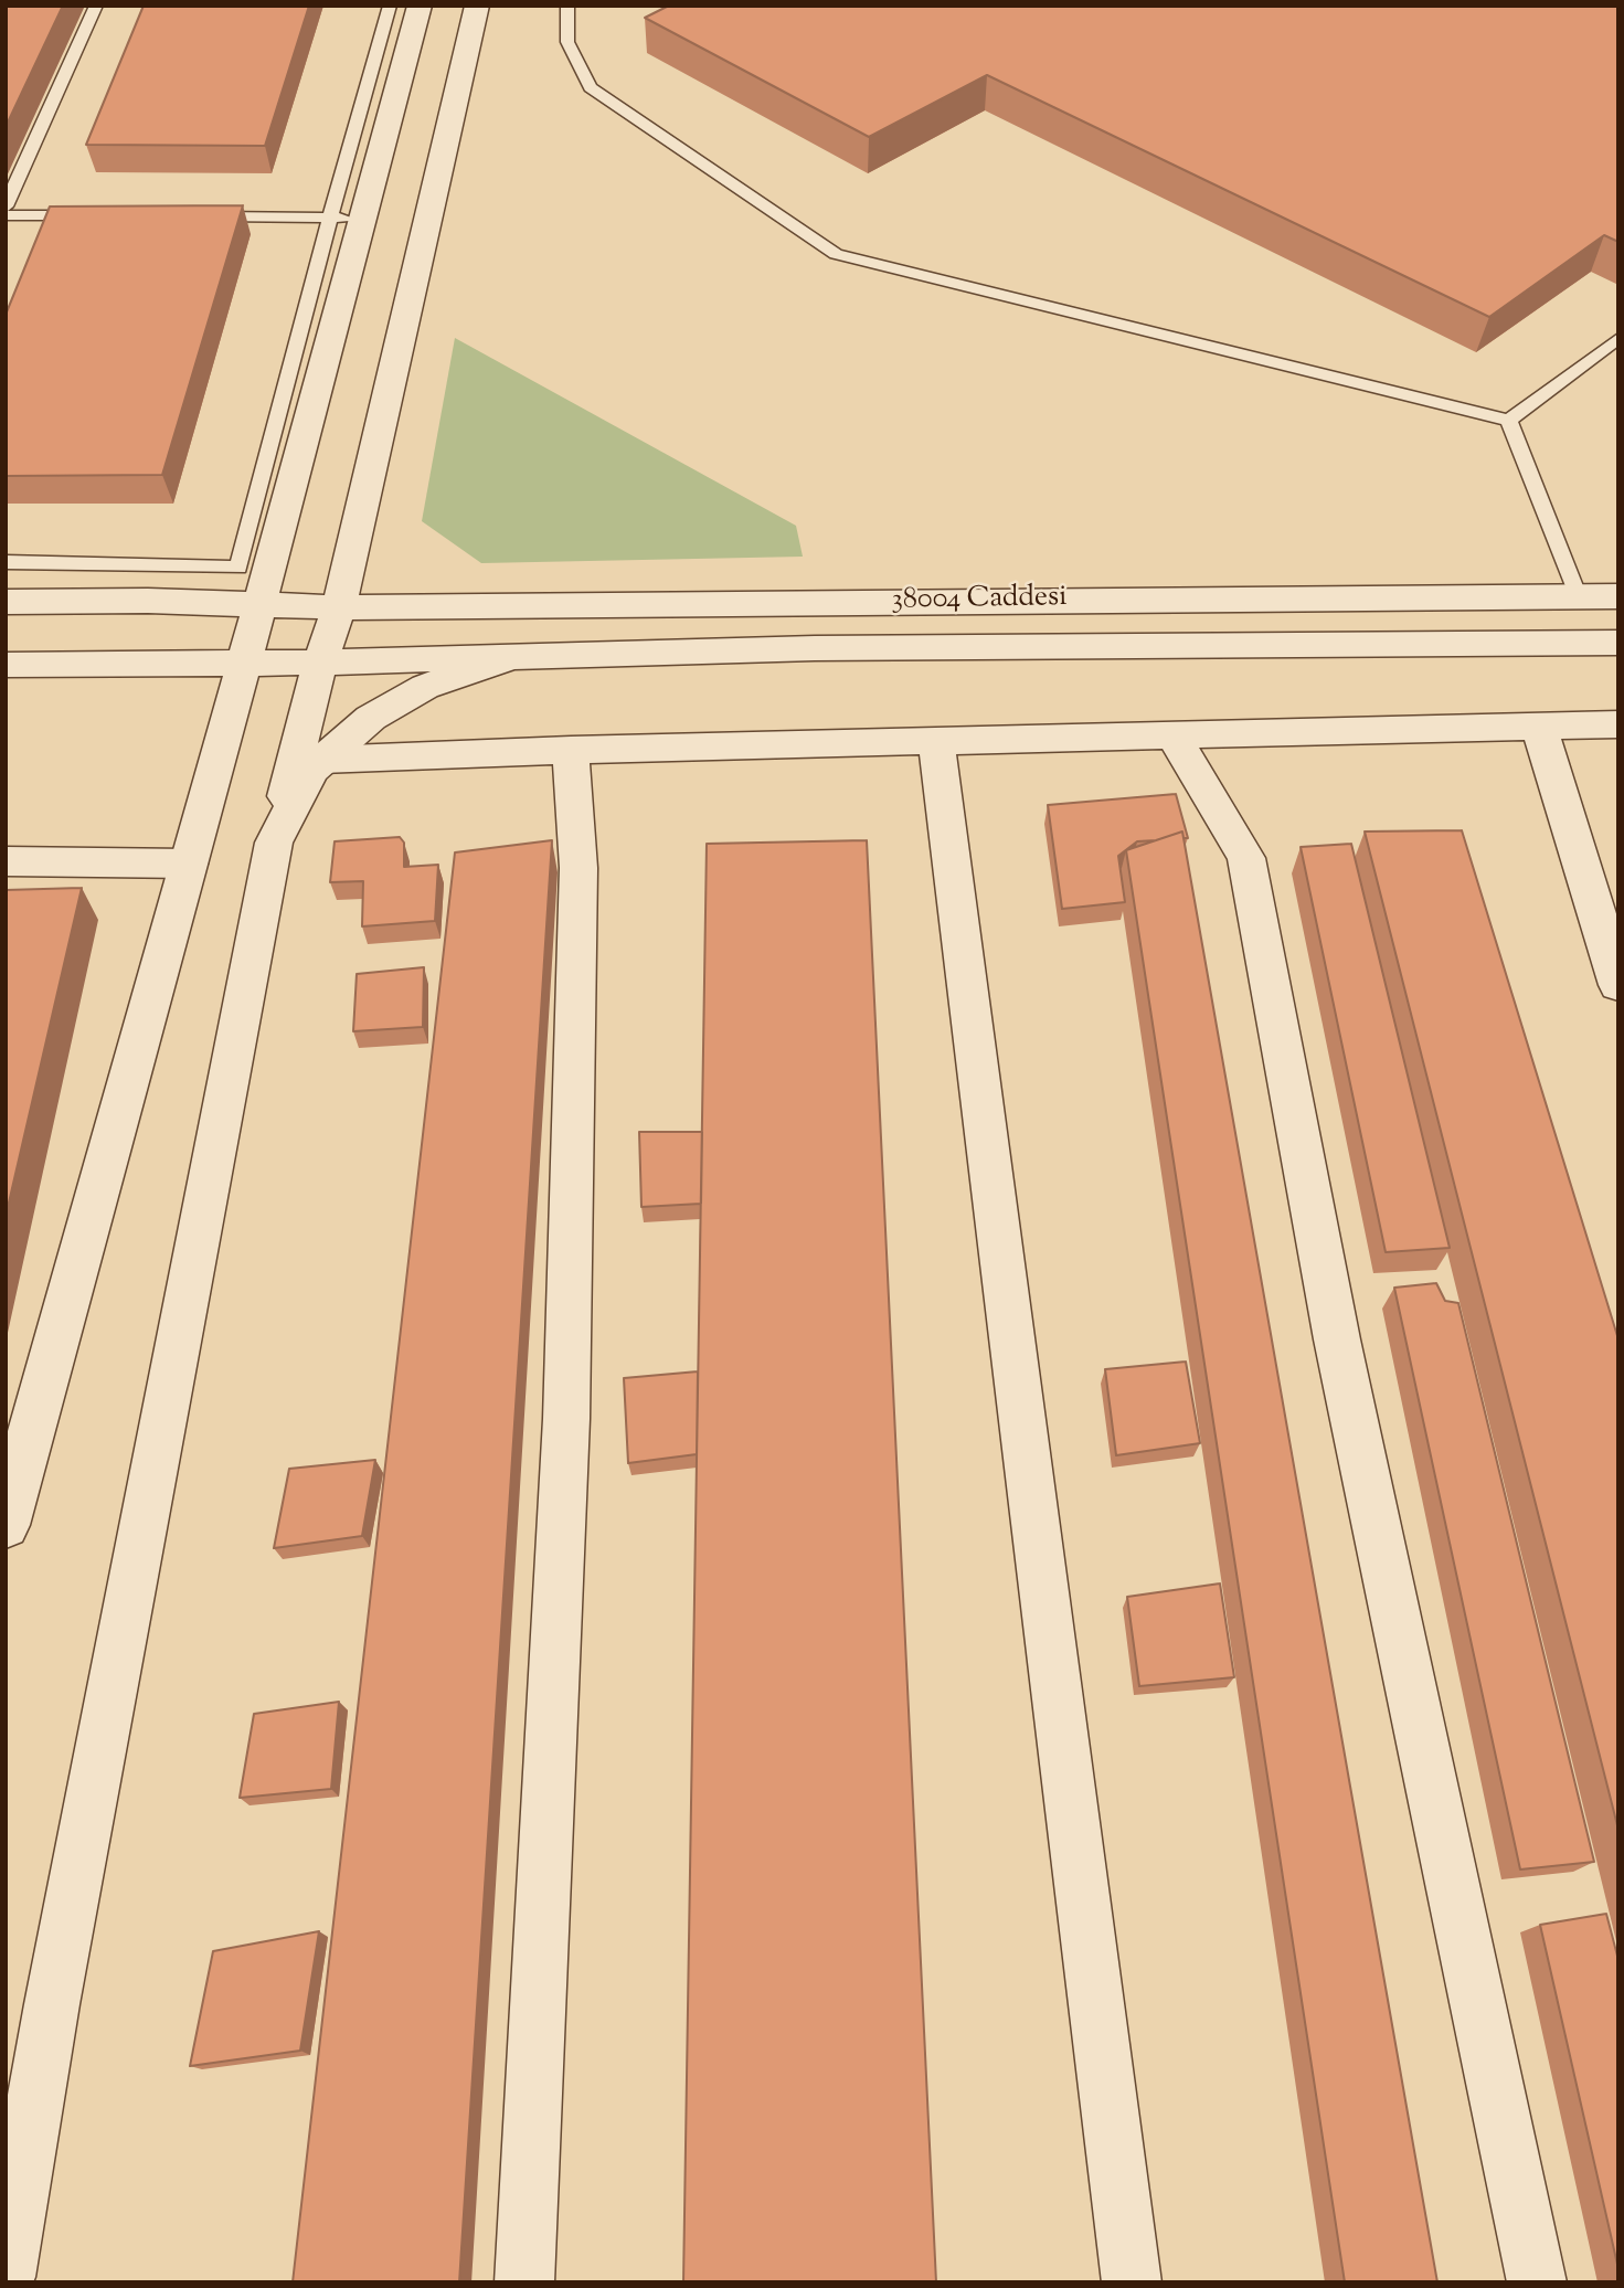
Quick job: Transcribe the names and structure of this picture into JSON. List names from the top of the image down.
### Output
{
  "streets": {
    "street": ["38004 Caddesi"]
  }
}
